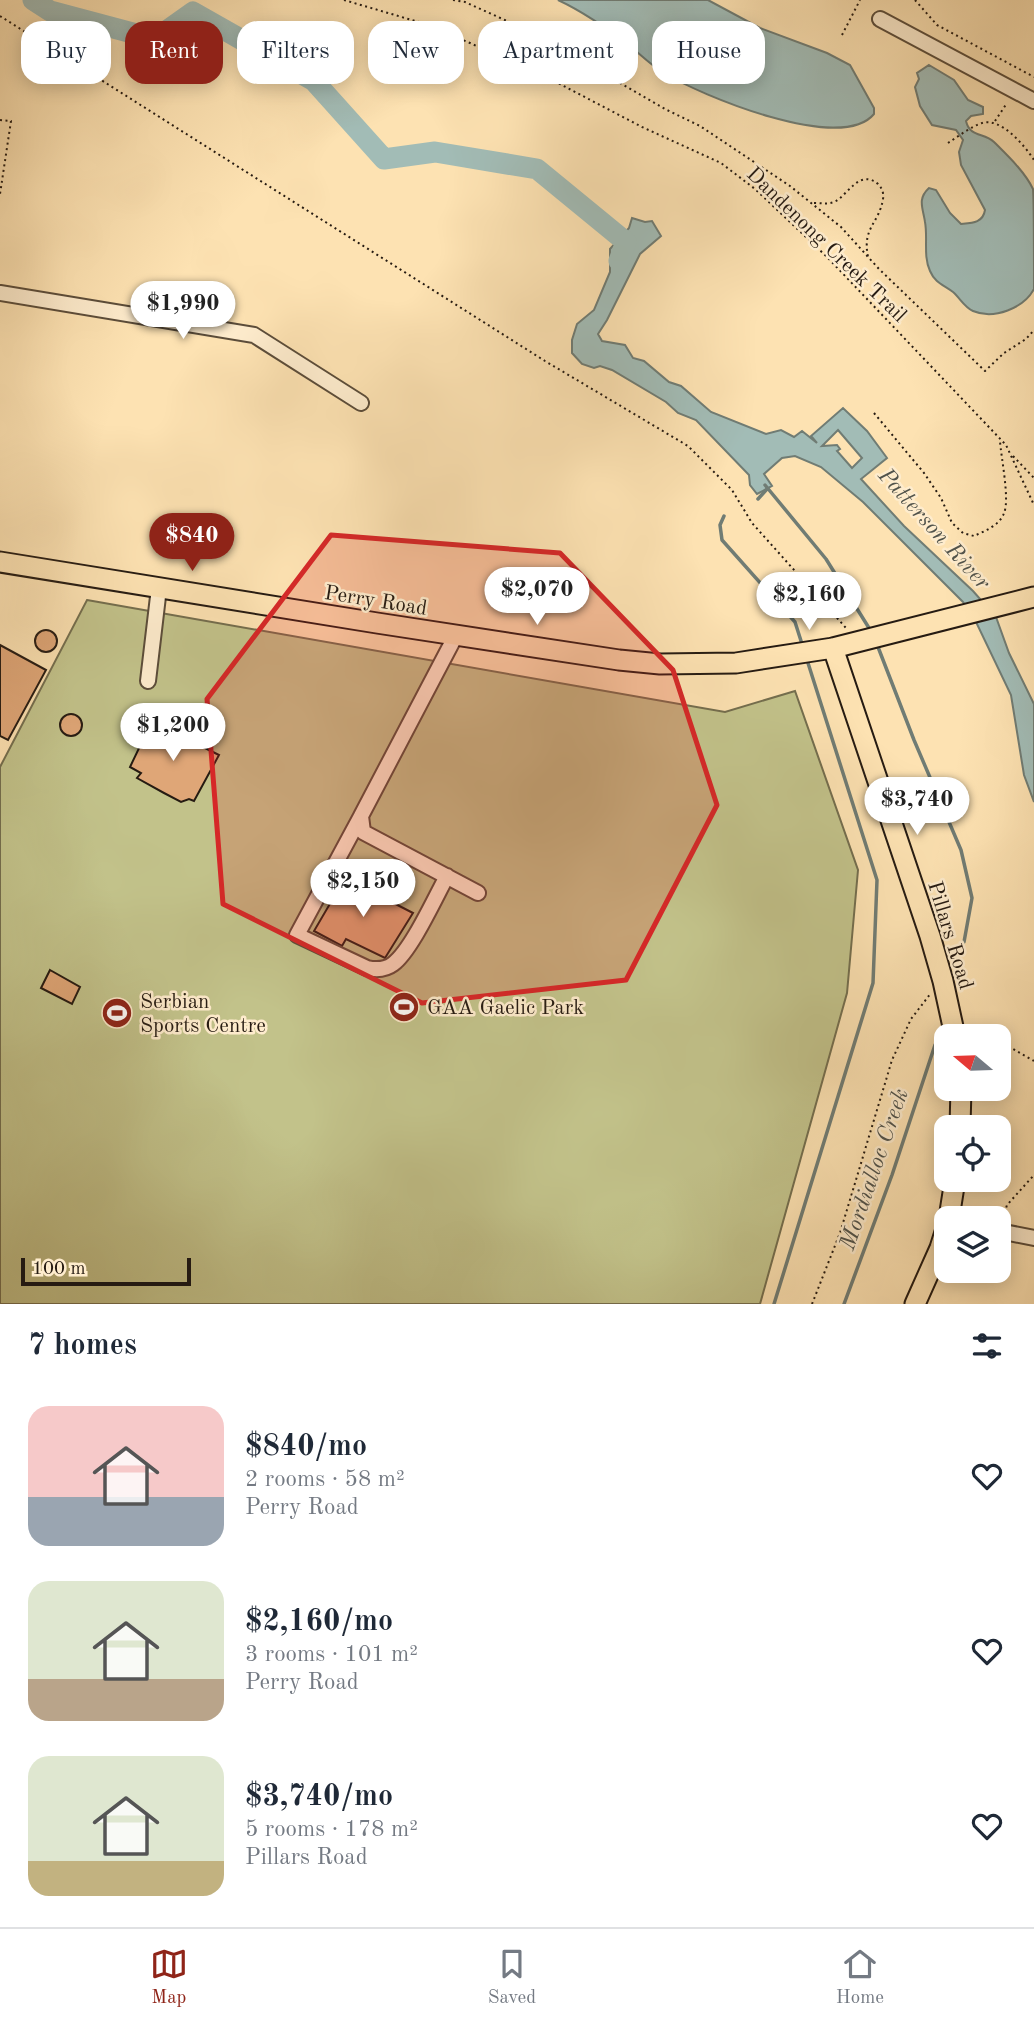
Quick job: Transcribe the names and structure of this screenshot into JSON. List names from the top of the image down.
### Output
{
  "streets": {
    "main road": ["Perry Road", "Pillars Road"],
    "path": ["Dandenong Creek Trail"]
  },
  "crossings": [
    ["Perry Road", "Pillars Road"]
  ],
  "water": ["Patterson River", "Mordialloc Creek"],
  "places": {
    "sports": ["GAA Gaelic Park", "Serbian Sports Centre"]
  },
  "scale_bar": "100 m",
  "north": "left",
  "page": {
    "chip": [
      "Buy",
      "Rent",
      "Filters",
      "New",
      "Apartment",
      "House"
    ],
    "price": [
      "$1,990",
      "$840",
      "$2,070",
      "$2,160",
      "$1,200",
      "$3,740",
      "$2,150"
    ],
    "scale": "100 m",
    "heading": "7 homes",
    "list": [
      {
        "name": "$840/mo",
        "note": "2 rooms · 58 m² · Perry Road"
      },
      {
        "name": "$2,160/mo",
        "note": "3 rooms · 101 m² · Perry Road"
      },
      {
        "name": "$3,740/mo",
        "note": "5 rooms · 178 m² · Pillars Road"
      }
    ],
    "tabs": ["Map", "Saved", "Home"]
  }
}
